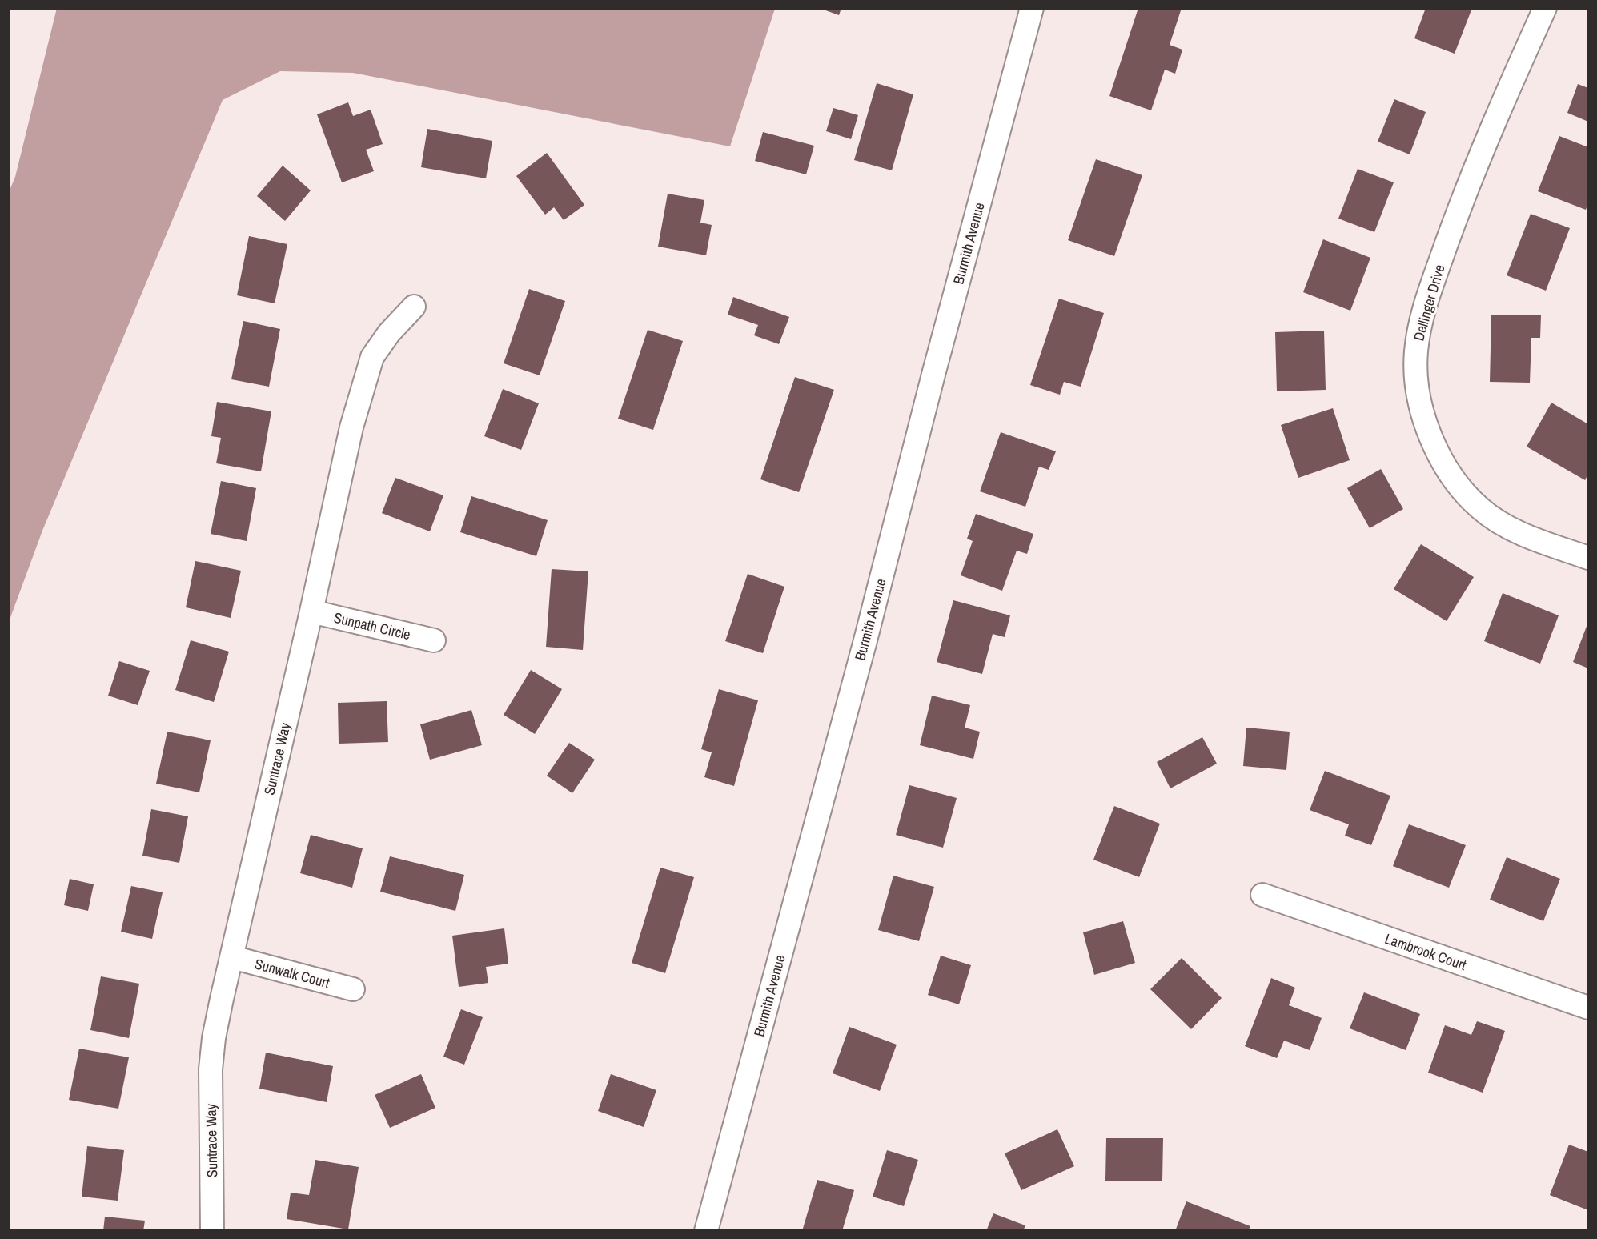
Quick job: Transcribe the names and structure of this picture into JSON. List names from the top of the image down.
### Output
{
  "streets": {
    "street": [
      "Burmith Avenue",
      "Dellinger Drive",
      "Sunpath Circle",
      "Suntrace Way",
      "Lambrook Court",
      "Sunwalk Court"
    ]
  },
  "crossings": [
    ["Sunpath Circle", "Suntrace Way"],
    ["Suntrace Way", "Sunwalk Court"]
  ]
}
